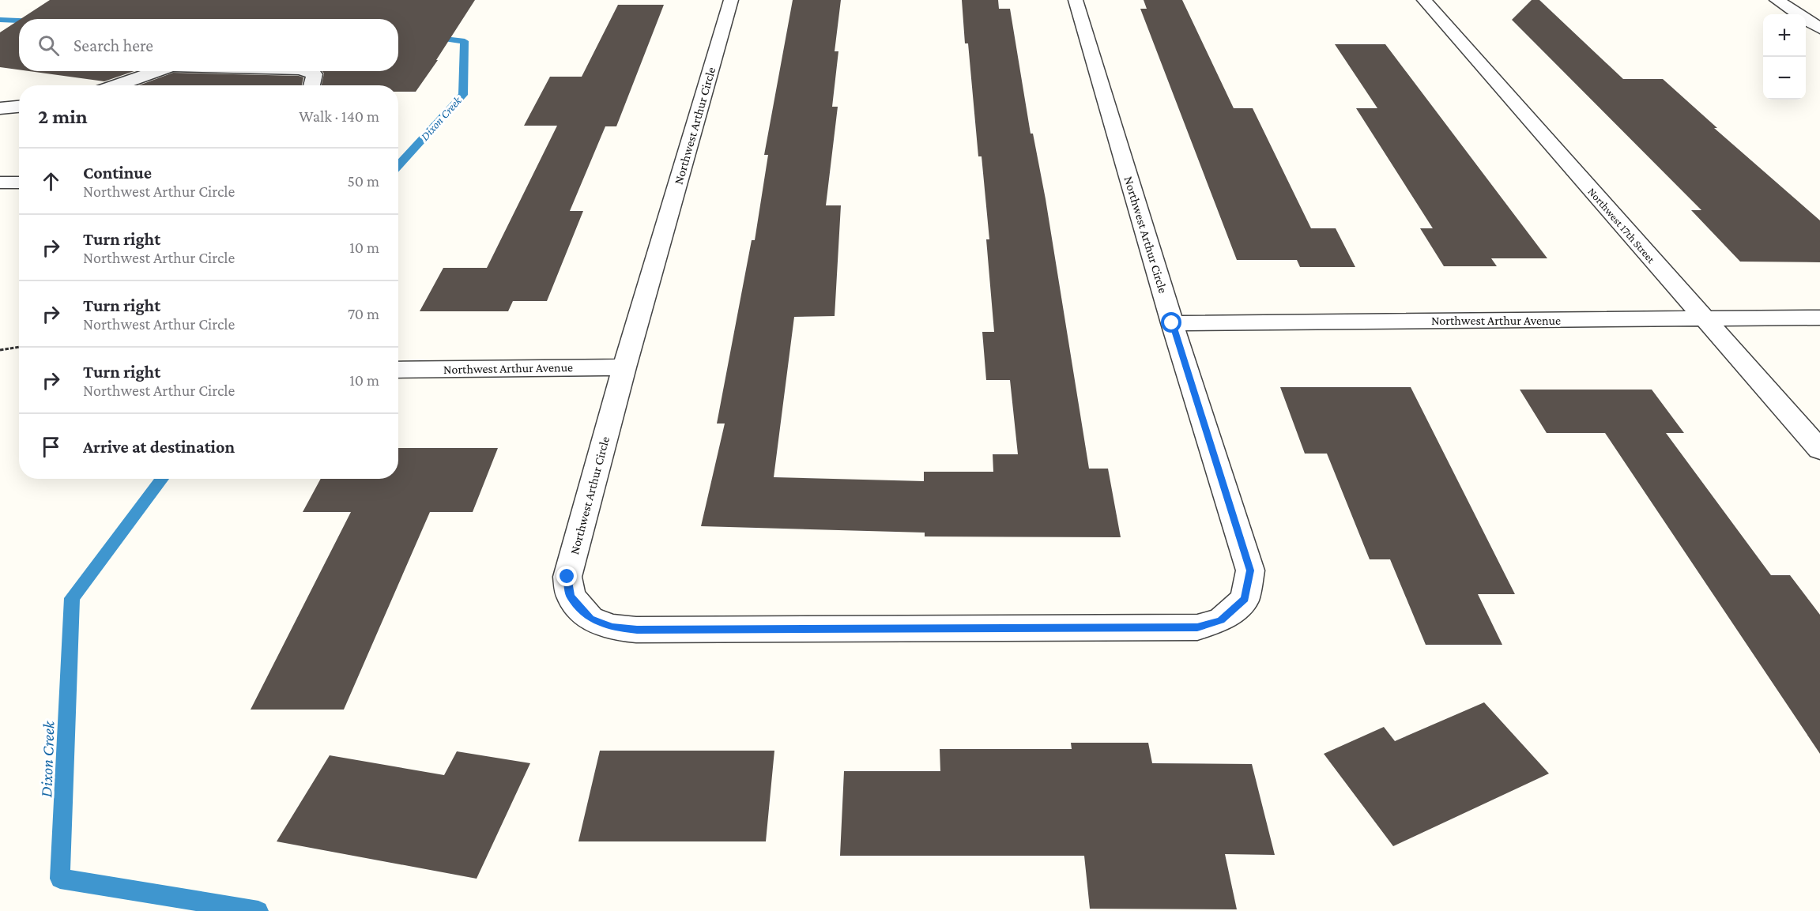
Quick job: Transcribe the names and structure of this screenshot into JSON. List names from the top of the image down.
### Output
{
  "streets": {
    "street": ["Northwest Arthur Circle", "Northwest 17th Street", "Northwest Arthur Avenue"]
  },
  "crossings": [
    ["Northwest Arthur Circle", "Northwest Arthur Avenue"],
    ["Northwest 17th Street", "Northwest Arthur Avenue"]
  ],
  "water": ["Dixon Creek"],
  "page": {
    "map_buttons": ["+", "−"],
    "search": "Search here",
    "heading": ["2 min", "Walk · 140 m"],
    "list": [
      ["Continue", "Northwest Arthur Circle", "50 m"],
      ["Turn right", "Northwest Arthur Circle", "10 m"],
      ["Turn right", "Northwest Arthur Circle", "70 m"],
      ["Turn right", "Northwest Arthur Circle", "10 m"],
      "Arrive at destination"
    ]
  }
}
